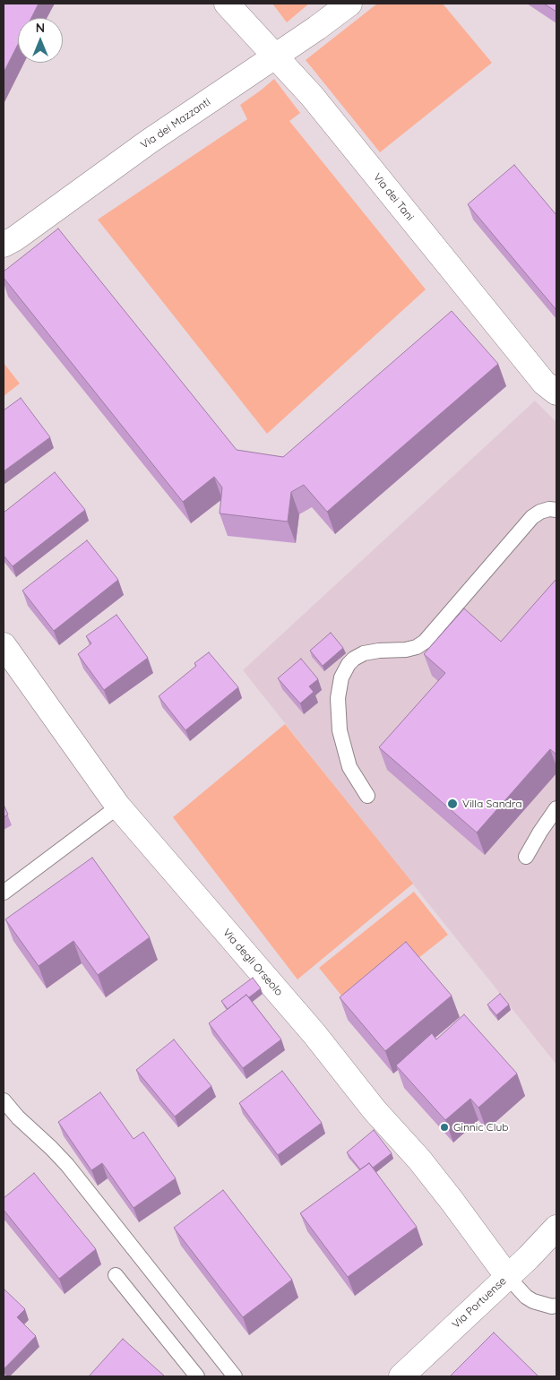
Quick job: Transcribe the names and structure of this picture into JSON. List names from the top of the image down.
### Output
{
  "streets": {
    "street": [
      "Via dei Mazzanti",
      "Via dei Tani",
      "Via degli Orseolo",
      "Via Portuense"
    ]
  },
  "crossings": [
    ["Via dei Mazzanti", "Via dei Tani"],
    ["Via degli Orseolo", "Via Portuense"]
  ],
  "places": ["Villa Sandra", "Ginnic Club"],
  "north": "top"
}
